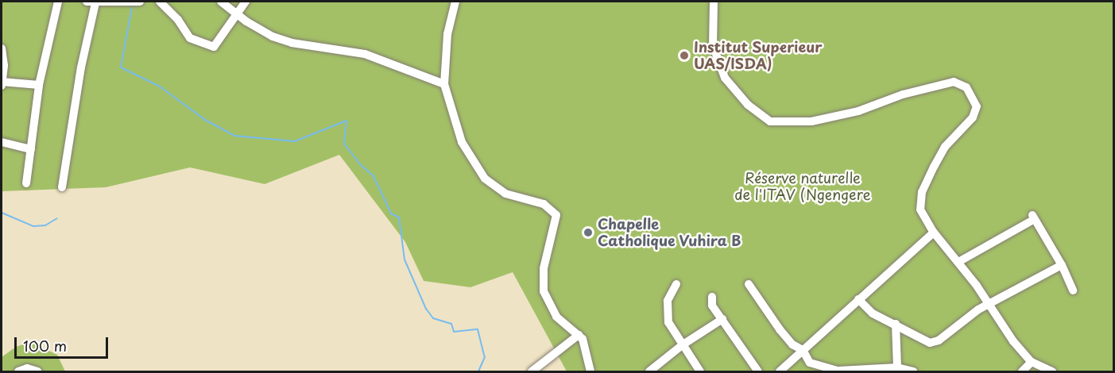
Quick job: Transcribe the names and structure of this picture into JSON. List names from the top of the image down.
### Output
{
  "parks": ["Réserve naturelle de l'ITAV (Ngengere"],
  "places": ["Institut Superieur UAS/ISDA)", "Chapelle Catholique Vuhira B"],
  "scale_bar": "100 m"
}
